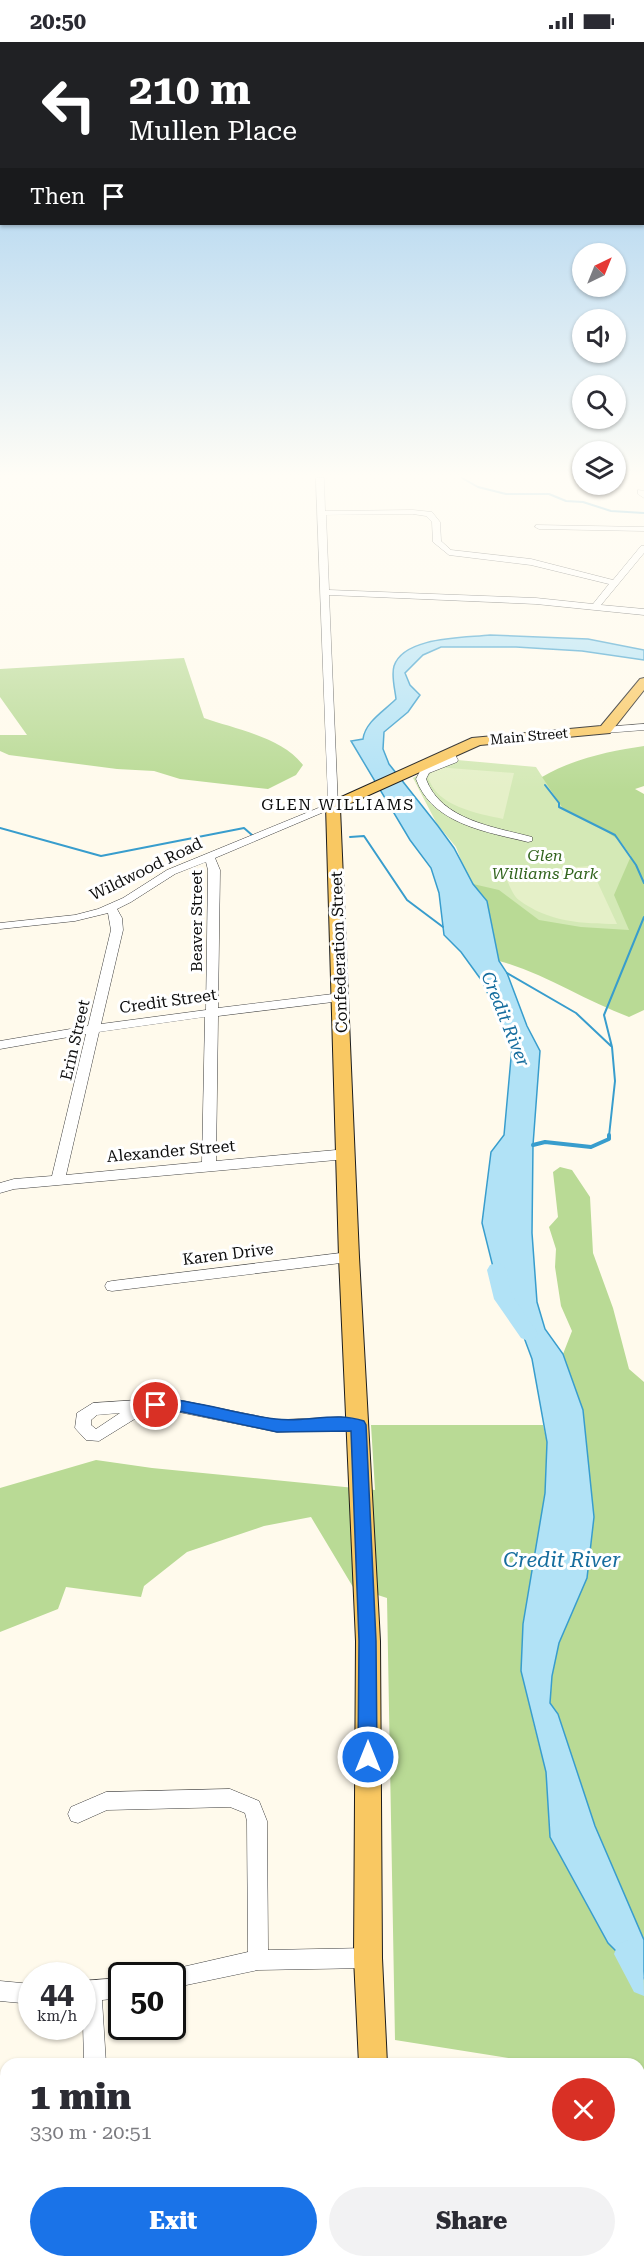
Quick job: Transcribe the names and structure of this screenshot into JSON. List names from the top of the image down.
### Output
{
  "streets": {
    "main road": ["Main Street", "Confederation Street"],
    "street": [
      "Wildwood Road",
      "Beaver Street",
      "Credit Street",
      "Erin Street",
      "Alexander Street",
      "Karen Drive"
    ]
  },
  "crossings": [
    ["Main Street", "Wildwood Road"],
    ["Main Street", "Confederation Street"],
    ["Wildwood Road", "Beaver Street"],
    ["Wildwood Road", "Confederation Street"],
    ["Wildwood Road", "Erin Street"],
    ["Beaver Street", "Credit Street"],
    ["Beaver Street", "Alexander Street"],
    ["Confederation Street", "Credit Street"],
    ["Confederation Street", "Alexander Street"],
    ["Confederation Street", "Karen Drive"],
    ["Credit Street", "Erin Street"],
    ["Erin Street", "Alexander Street"]
  ],
  "districts": ["GLEN WILLIAMS"],
  "water": ["Credit River"],
  "parks": ["Glen Williams Park"],
  "north": "top right",
  "page": {
    "status": "20:50",
    "turn": ["210 m", "Mullen Place"],
    "then": "Then",
    "speed": "44 km/h",
    "limit": "50",
    "heading": ["1 min", "330 m · 20:51"],
    "buttons": ["Exit", "Share"]
  }
}
